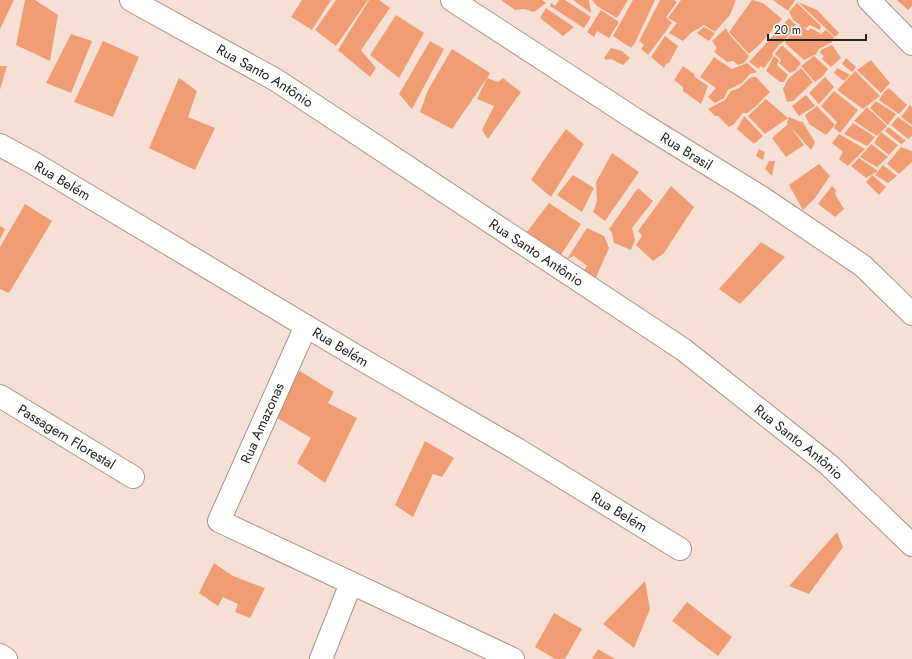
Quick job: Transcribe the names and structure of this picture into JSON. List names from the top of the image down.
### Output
{
  "streets": {
    "street": [
      "Rua Santo Antônio",
      "Rua Brasil",
      "Rua Belém",
      "Rua Amazonas",
      "Passagem Florestal"
    ]
  },
  "crossings": [
    ["Rua Belém", "Rua Amazonas"]
  ],
  "scale_bar": "20 m"
}
